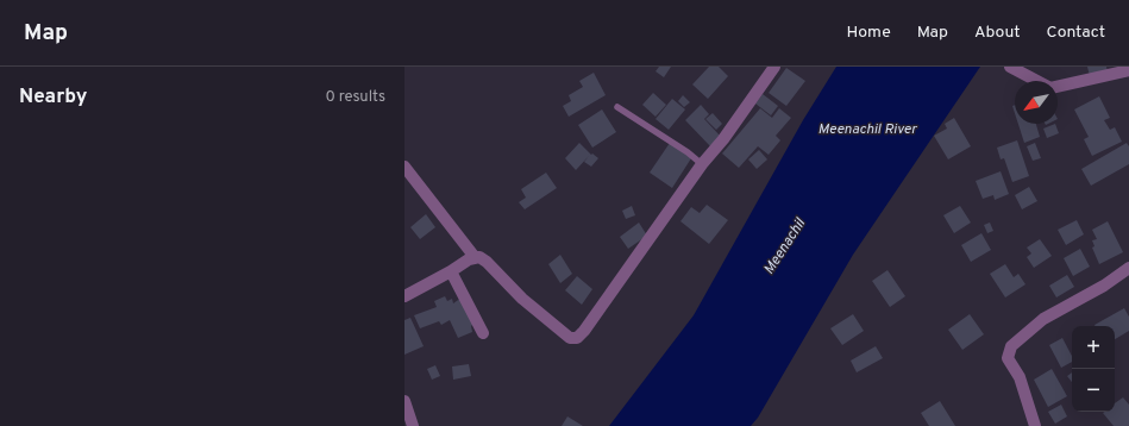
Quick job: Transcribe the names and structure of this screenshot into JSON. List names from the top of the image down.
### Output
{
  "water": ["Meenachil River", "Meenachil"],
  "north": "bottom left",
  "page": {
    "header": "Map",
    "nav": [
      "Home",
      "Map",
      "About",
      "Contact"
    ],
    "heading": ["Nearby", "0 results"],
    "map_buttons": ["+", "−"]
  }
}
